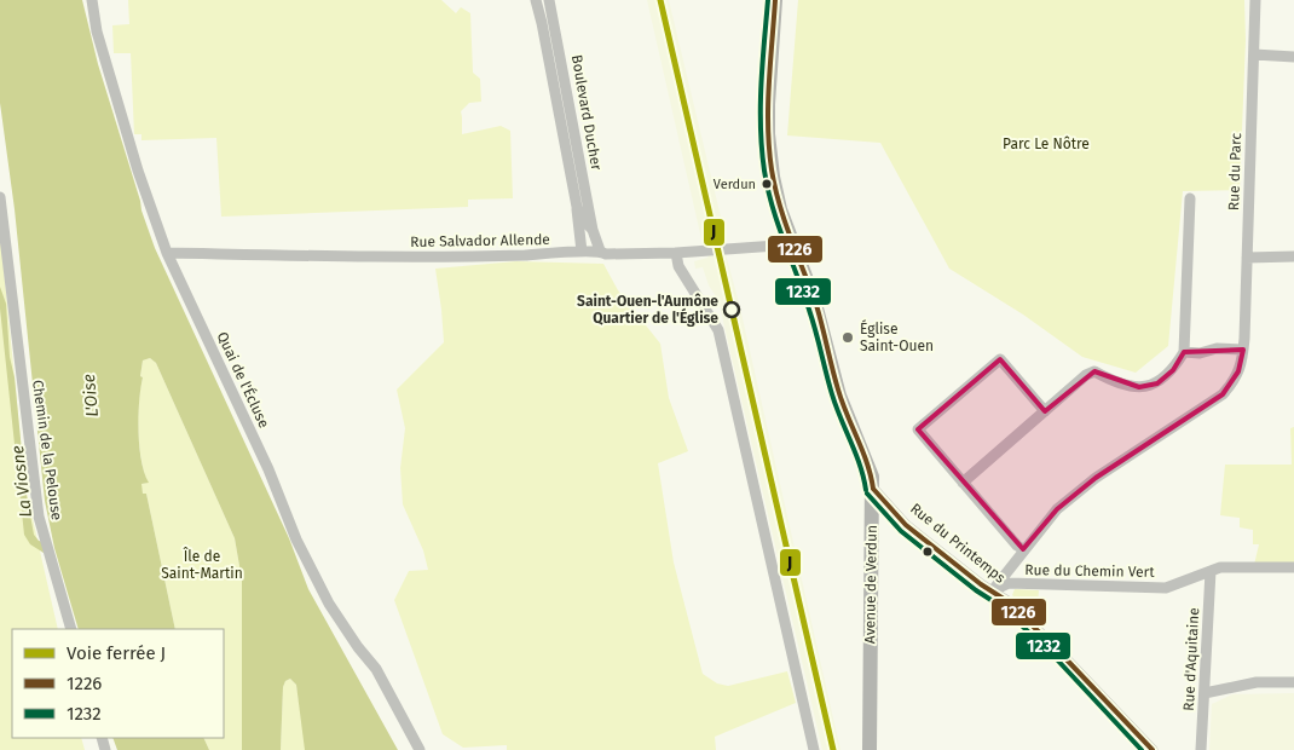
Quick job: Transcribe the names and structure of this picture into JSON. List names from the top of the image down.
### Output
{
  "streets": {
    "main road": ["Avenue de Verdun"],
    "street": [
      "Boulevard Ducher",
      "Rue du Parc",
      "Rue Salvador Allende",
      "Quai de l'Écluse",
      "Chemin de la Pelouse",
      "Rue du Printemps",
      "Rue du Chemin Vert",
      "Rue d'Aquitaine"
    ]
  },
  "crossings": [
    ["Boulevard Ducher", "Rue Salvador Allende"],
    ["Rue du Parc", "Rue du Printemps"],
    ["Rue du Parc", "Rue du Chemin Vert"],
    ["Rue Salvador Allende", "Quai de l'Écluse"],
    ["Rue Salvador Allende", "Avenue de Verdun"],
    ["Rue du Printemps", "Rue du Chemin Vert"],
    ["Rue du Printemps", "Avenue de Verdun"],
    ["Rue du Chemin Vert", "Rue d'Aquitaine"]
  ],
  "water": ["L'Oise", "La Viosne"],
  "parks": ["Parc Le Nôtre", "Île de Saint-Martin"],
  "places": ["Verdun", "Saint-Ouen-l'Aumône Quartier de l'Église", "Église Saint-Ouen"],
  "lines": ["rail line J", "transit line 1226", "transit line 1232"],
  "legend": ["Voie ferrée J", "1226", "1232"]
}
